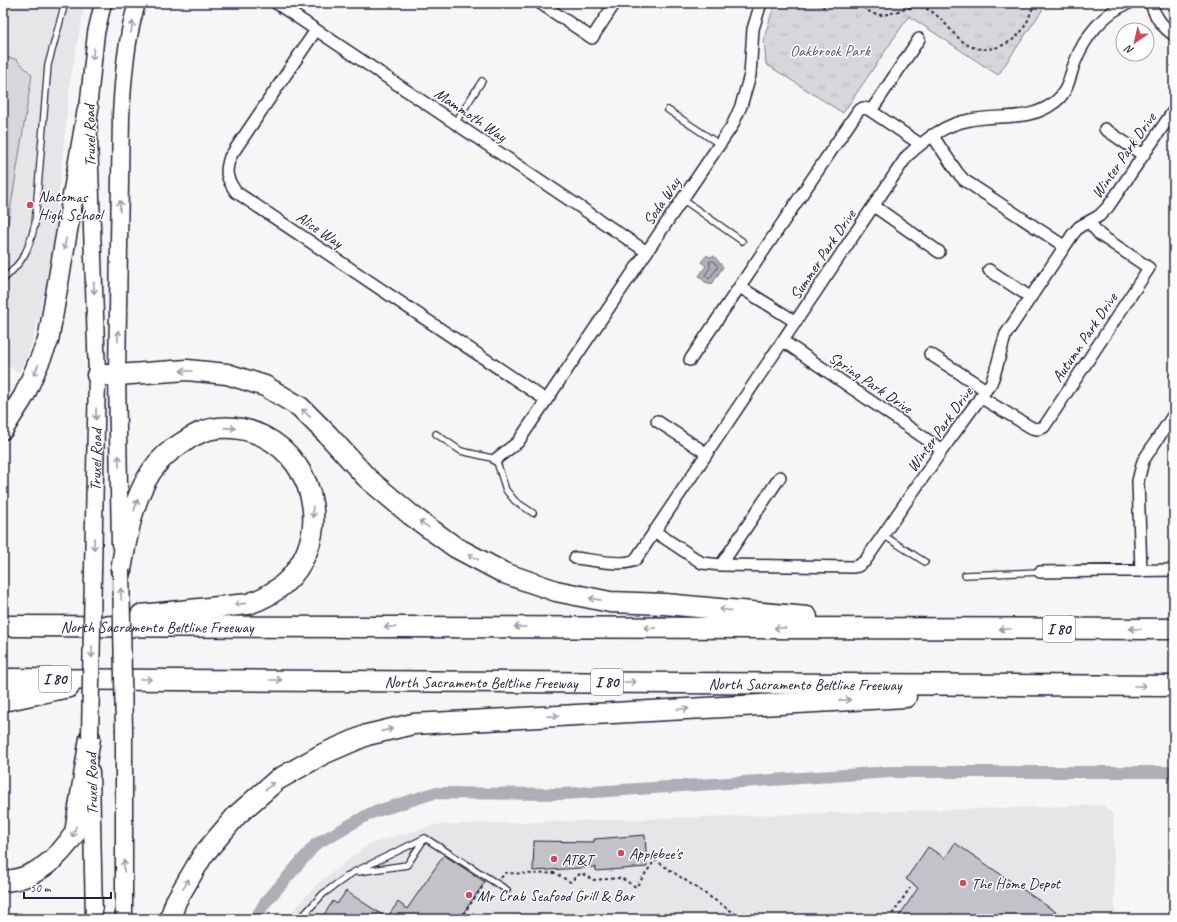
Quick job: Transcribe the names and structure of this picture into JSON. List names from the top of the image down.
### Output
{
  "streets": {
    "highway": ["North Sacramento Beltline Freeway", "I 80"],
    "main road": ["Truxel Road"],
    "street": [
      "Mammoth Way",
      "Winter Park Drive",
      "Soda Way",
      "Alice Way",
      "Summer Park Drive",
      "Autumn Park Drive",
      "Spring Park Drive"
    ]
  },
  "crossings": [
    ["Mammoth Way", "Soda Way"],
    ["Mammoth Way", "Alice Way"],
    ["Winter Park Drive", "Summer Park Drive"],
    ["Winter Park Drive", "Autumn Park Drive"],
    ["Winter Park Drive", "Spring Park Drive"],
    ["Soda Way", "Alice Way"],
    ["Summer Park Drive", "Spring Park Drive"]
  ],
  "parks": ["Oakbrook Park"],
  "places": [
    "Natomas High School",
    "Applebee's",
    "AT&T",
    "The Home Depot",
    "Mr Crab Seafood Grill & Bar"
  ],
  "scale_bar": "50 m",
  "north": "bottom left"
}
